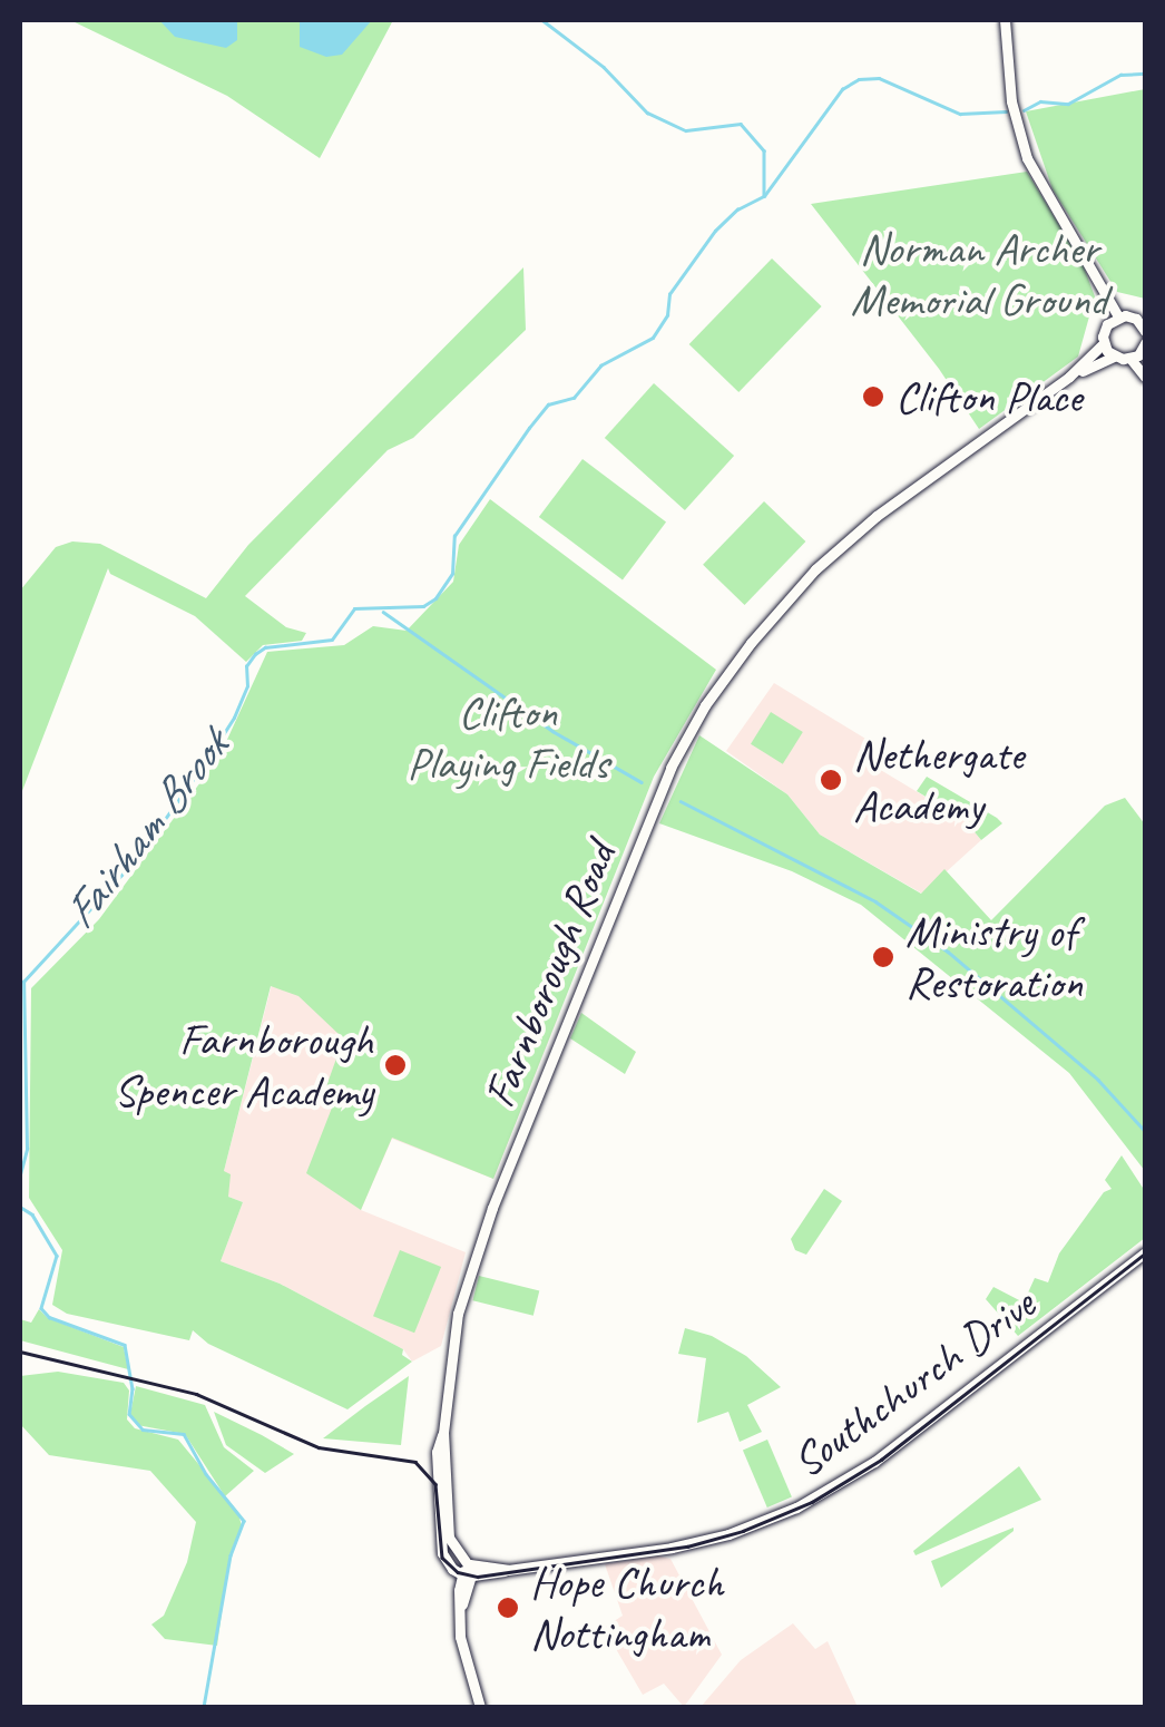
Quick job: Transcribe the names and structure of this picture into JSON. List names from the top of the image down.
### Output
{
  "streets": {
    "street": ["Farnborough Road", "Southchurch Drive"]
  },
  "crossings": [
    ["Farnborough Road", "Southchurch Drive"]
  ],
  "water": ["Fairham Brook"],
  "parks": ["Norman Archer Memorial Ground", "Clifton Playing Fields"],
  "places": [
    "Clifton Place",
    "Nethergate Academy",
    "Ministry of Restoration",
    "Farnborough Spencer Academy",
    "Hope Church Nottingham"
  ]
}
